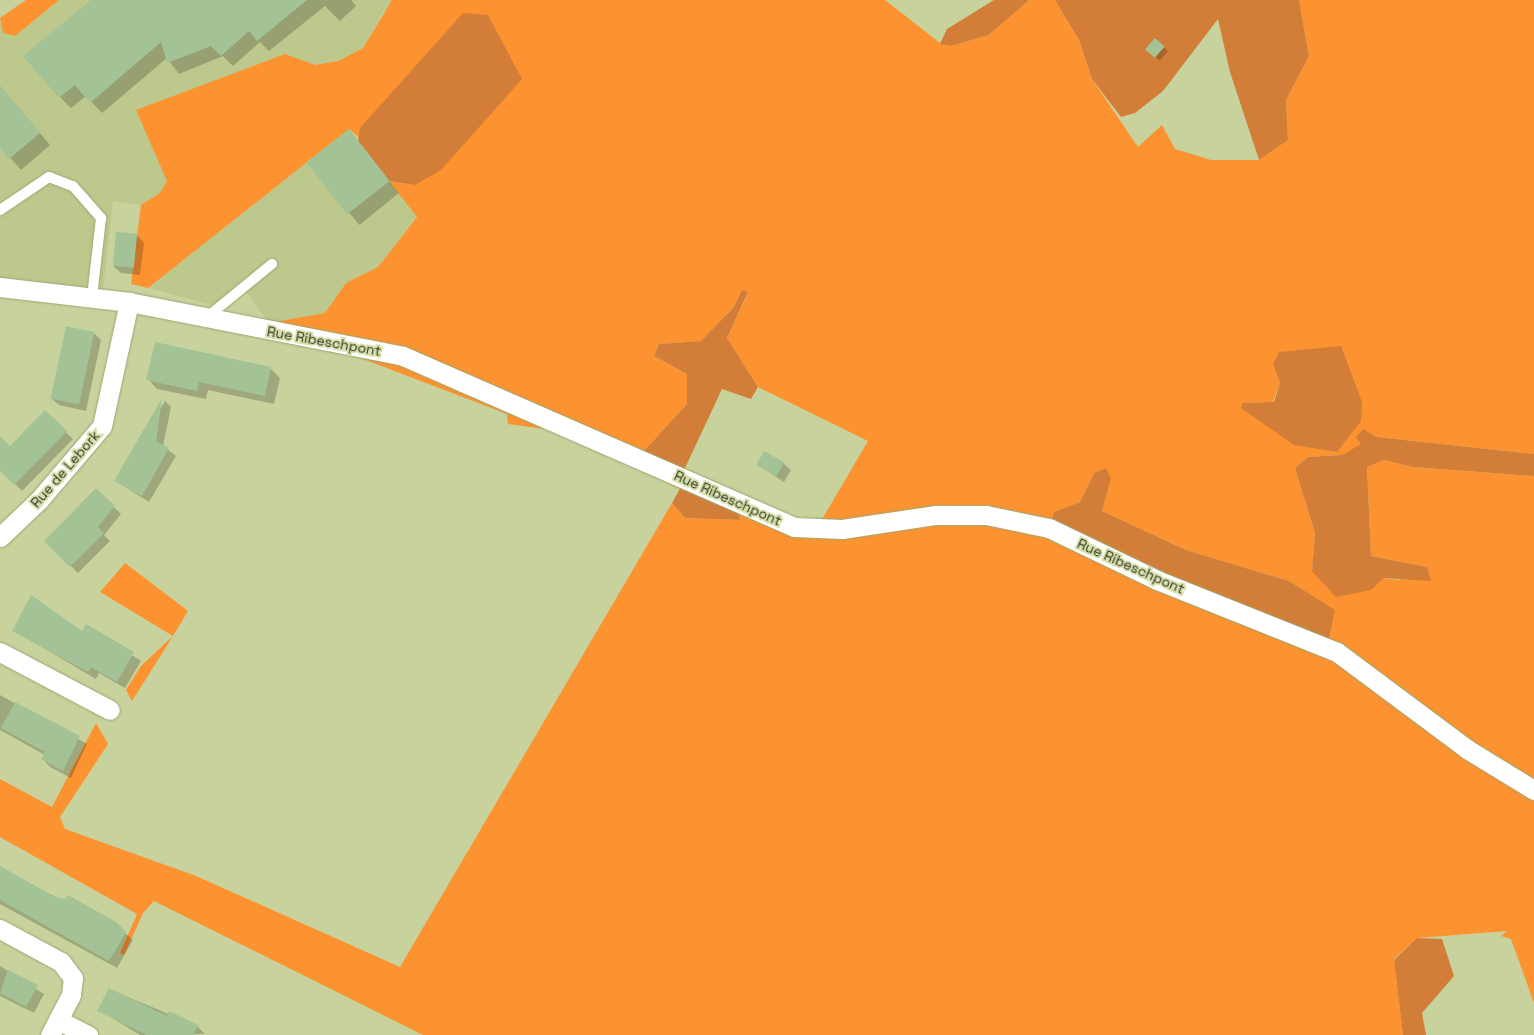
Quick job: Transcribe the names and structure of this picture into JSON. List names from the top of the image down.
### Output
{
  "streets": {
    "street": ["Rue Ribeschpont", "Rue de Lebork"]
  },
  "crossings": [
    ["Rue Ribeschpont", "Rue de Lebork"]
  ]
}
